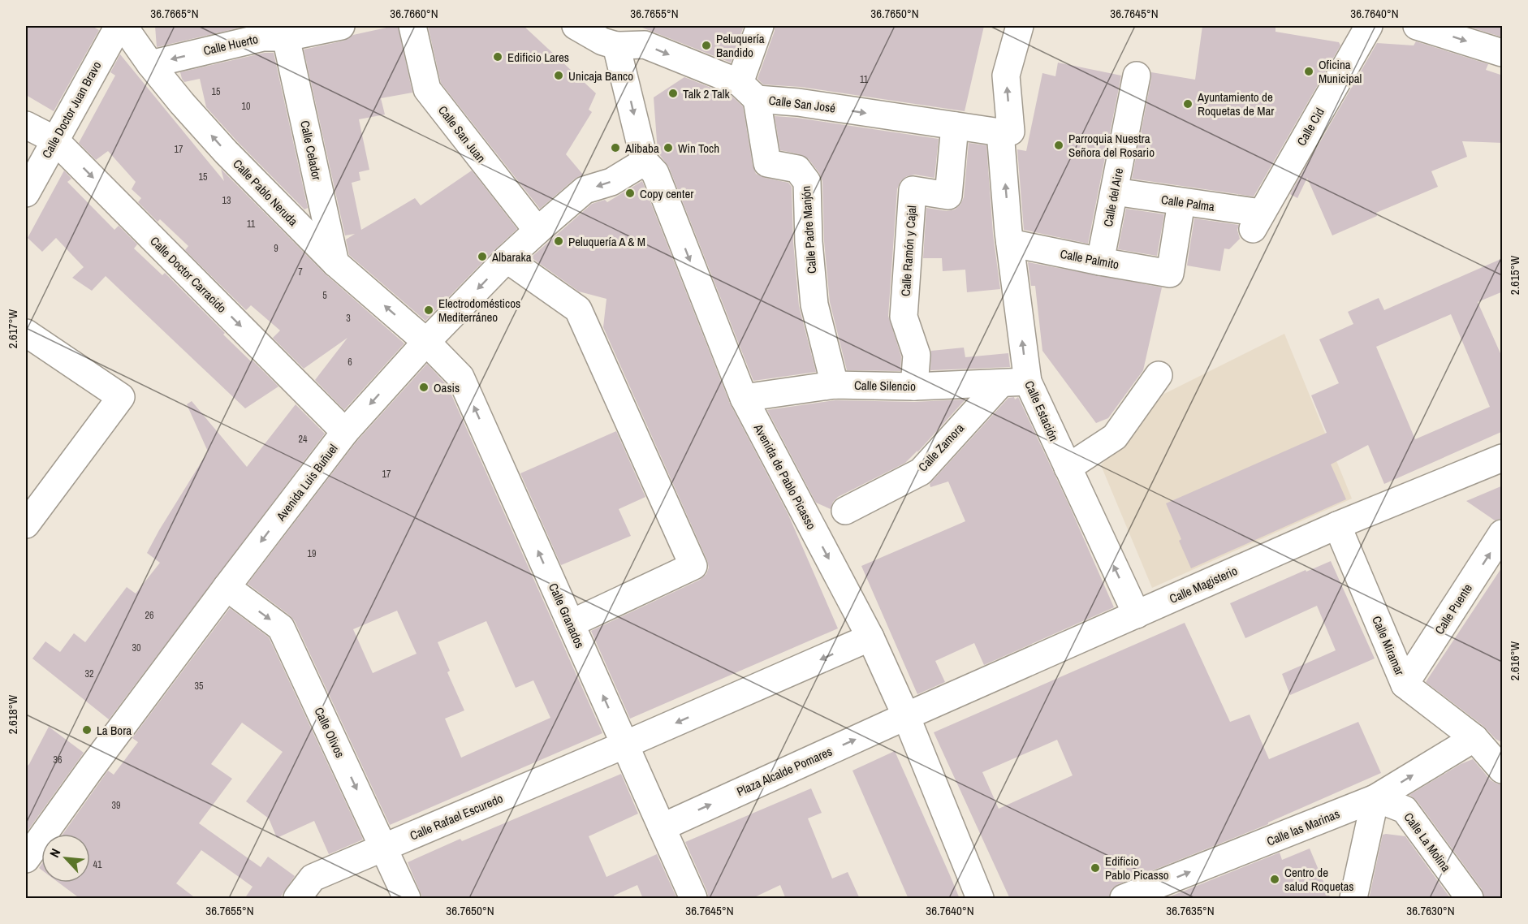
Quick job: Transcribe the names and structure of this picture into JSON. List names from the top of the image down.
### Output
{
  "streets": {
    "street": [
      "Calle Huerto",
      "Calle San José",
      "Calle Doctor Juan Bravo",
      "Calle Cid",
      "Calle San Juan",
      "Calle Celador",
      "Calle Pablo Neruda",
      "Calle del Aire",
      "Calle Palma",
      "Calle Padre Manjón",
      "Calle Ramón y Cajal",
      "Calle Palmito",
      "Calle Doctor Carracido",
      "Calle Silencio",
      "Calle Estación",
      "Calle Zamora",
      "Avenida de Pablo Picasso",
      "Avenida Luis Buñuel",
      "Calle Magisterio",
      "Calle Puente",
      "Calle Granados",
      "Calle Miramar",
      "Calle Olivos",
      "Plaza Alcalde Pomares",
      "Calle Rafael Escuredo",
      "Calle las Marinas",
      "Calle La Molina"
    ]
  },
  "crossings": [
    ["Calle Huerto", "Calle Celador"],
    ["Calle Huerto", "Calle Pablo Neruda"],
    ["Calle San José", "Calle Padre Manjón"],
    ["Calle San José", "Calle Ramón y Cajal"],
    ["Calle San José", "Calle Estación"],
    ["Calle San José", "Avenida de Pablo Picasso"],
    ["Calle Doctor Juan Bravo", "Calle Doctor Carracido"],
    ["Calle Cid", "Calle Palma"],
    ["Calle San Juan", "Avenida Luis Buñuel"],
    ["Calle Celador", "Calle Pablo Neruda"],
    ["Calle Pablo Neruda", "Avenida Luis Buñuel"],
    ["Calle Pablo Neruda", "Calle Granados"],
    ["Calle del Aire", "Calle Palma"],
    ["Calle del Aire", "Calle Palmito"],
    ["Calle Palma", "Calle Palmito"],
    ["Calle Padre Manjón", "Calle Silencio"],
    ["Calle Ramón y Cajal", "Calle Silencio"],
    ["Calle Palmito", "Calle Estación"],
    ["Calle Doctor Carracido", "Avenida Luis Buñuel"],
    ["Calle Silencio", "Calle Estación"],
    ["Calle Silencio", "Calle Zamora"],
    ["Calle Silencio", "Avenida de Pablo Picasso"],
    ["Calle Estación", "Calle Magisterio"],
    ["Avenida de Pablo Picasso", "Avenida Luis Buñuel"],
    ["Avenida de Pablo Picasso", "Calle Magisterio"],
    ["Avenida de Pablo Picasso", "Plaza Alcalde Pomares"],
    ["Avenida Luis Buñuel", "Calle Granados"],
    ["Avenida Luis Buñuel", "Calle Olivos"],
    ["Calle Magisterio", "Calle Miramar"],
    ["Calle Magisterio", "Plaza Alcalde Pomares"],
    ["Calle Puente", "Calle Miramar"],
    ["Calle Granados", "Plaza Alcalde Pomares"],
    ["Calle Granados", "Calle Rafael Escuredo"],
    ["Calle Miramar", "Calle las Marinas"],
    ["Calle Olivos", "Calle Rafael Escuredo"],
    ["Calle las Marinas", "Calle La Molina"]
  ],
  "one_way": [
    "Calle Huerto",
    "Calle San José",
    "Calle Pablo Neruda",
    "Calle Doctor Carracido",
    "Calle Estación",
    "Avenida de Pablo Picasso",
    "Avenida Luis Buñuel",
    "Calle Puente",
    "Calle Granados",
    "Calle Olivos",
    "Calle las Marinas"
  ],
  "places": [
    "Peluquería Bandido",
    "Edificio Lares",
    "Oficina Municipal",
    "Unicaja Banco",
    "Talk 2 Talk",
    "Ayuntamiento de Roquetas de Mar",
    "Parroquia Nuestra Señora del Rosario",
    "Alibaba",
    "Win Toch",
    "Copy center",
    "Peluquería A & M",
    "Albaraka",
    "Electrodomésticos Mediterráneo",
    "Oasis",
    "La Bora",
    "Edificio Pablo Picasso",
    "Centro de salud Roquetas"
  ],
  "house_numbers": [
    "11",
    "15",
    "10",
    "17",
    "15",
    "13",
    "11",
    "9",
    "7",
    "5",
    "3",
    "6",
    "24",
    "17",
    "19",
    "26",
    "30",
    "32",
    "35",
    "36",
    "39",
    "41"
  ],
  "north": "top left",
  "coordinates": [
    "36.7665°N",
    "36.7660°N",
    "36.7655°N",
    "36.7650°N",
    "36.7645°N",
    "36.7640°N",
    "2.615°W",
    "2.617°W",
    "2.616°W",
    "2.618°W",
    "36.7635°N",
    "36.7630°N"
  ]
}
